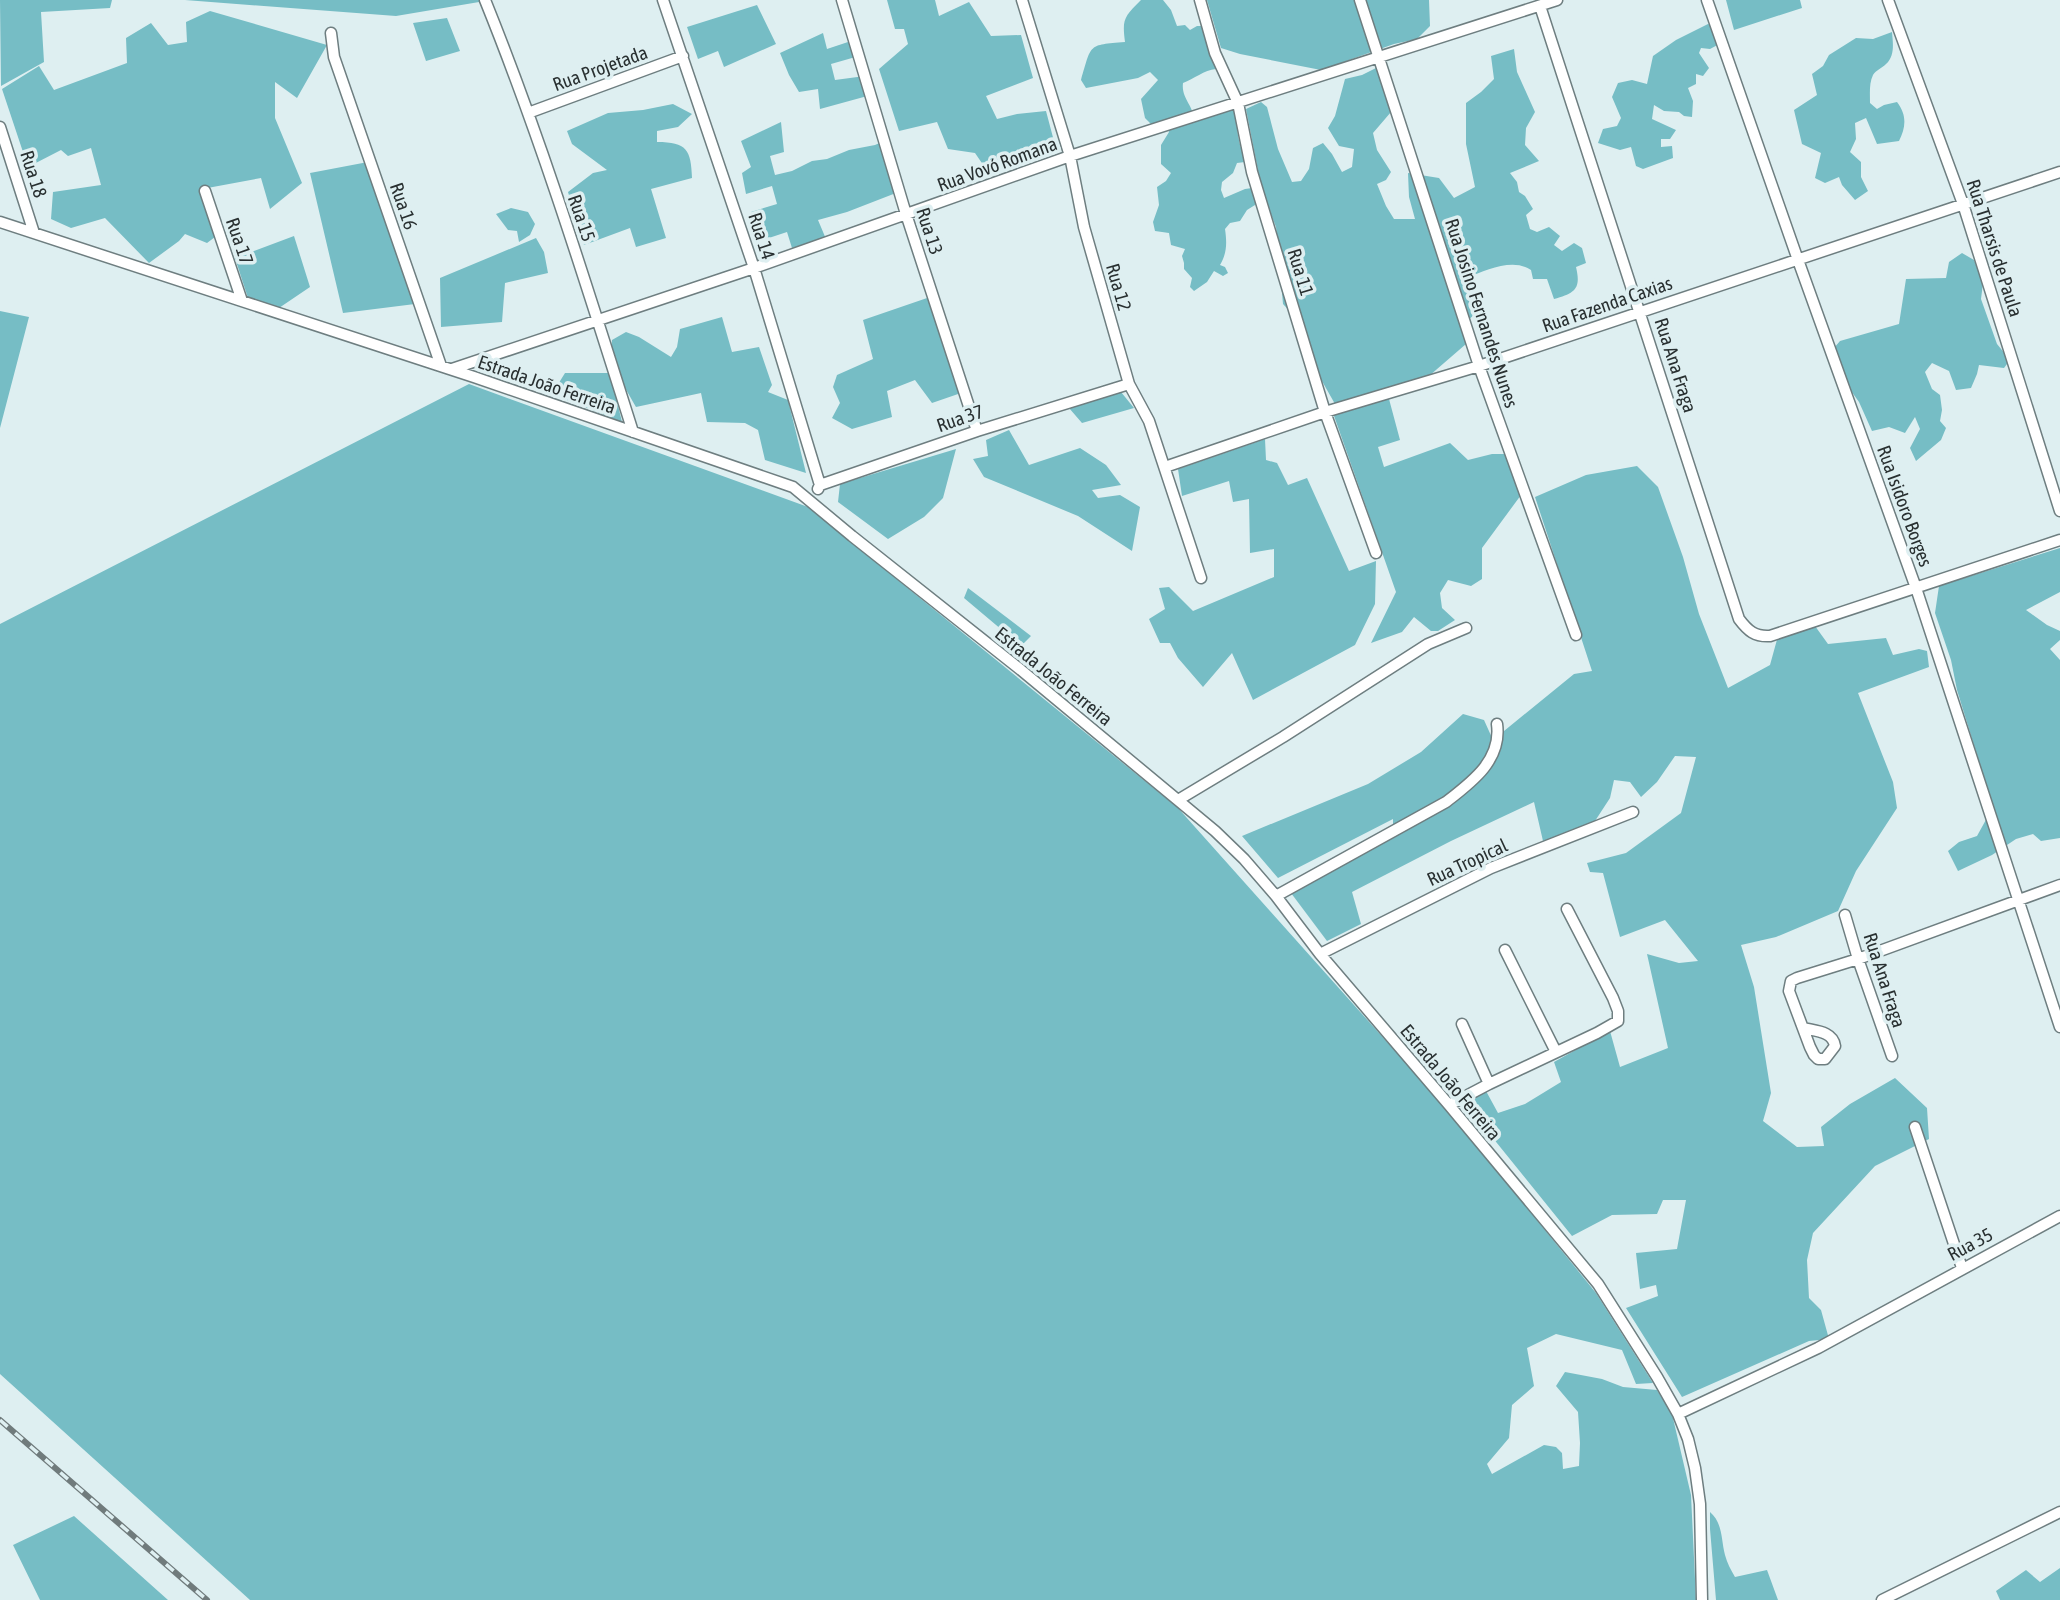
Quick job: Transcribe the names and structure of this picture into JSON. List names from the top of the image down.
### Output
{
  "streets": {
    "street": [
      "Rua Projetada",
      "Rua Vovó Romana",
      "Rua 18",
      "Rua 16",
      "Rua 15",
      "Rua 13",
      "Rua 14",
      "Rua 17",
      "Rua Tharsis de Paula",
      "Rua 11",
      "Rua 12",
      "Rua Fazenda Caxias",
      "Rua Josino Fernandes Nunes",
      "Rua Ana Fraga",
      "Estrada João Ferreira",
      "Rua 37",
      "Rua Isidoro Borges",
      "Rua Tropical",
      "Rua 35"
    ]
  },
  "crossings": [
    ["Rua Projetada", "Rua 15"],
    ["Rua Projetada", "Rua 14"],
    ["Rua Vovó Romana", "Rua 16"],
    ["Rua Vovó Romana", "Rua 15"],
    ["Rua Vovó Romana", "Rua 13"],
    ["Rua Vovó Romana", "Rua 14"],
    ["Rua Vovó Romana", "Rua 11"],
    ["Rua Vovó Romana", "Rua 12"],
    ["Rua Vovó Romana", "Rua Josino Fernandes Nunes"],
    ["Rua Vovó Romana", "Rua Ana Fraga"],
    ["Rua Vovó Romana", "Estrada João Ferreira"],
    ["Rua 18", "Estrada João Ferreira"],
    ["Rua 16", "Estrada João Ferreira"],
    ["Rua 15", "Estrada João Ferreira"],
    ["Rua 13", "Rua 37"],
    ["Rua 14", "Rua 37"],
    ["Rua 17", "Estrada João Ferreira"],
    ["Rua Tharsis de Paula", "Rua Fazenda Caxias"],
    ["Rua 11", "Rua Fazenda Caxias"],
    ["Rua 12", "Rua Fazenda Caxias"],
    ["Rua 12", "Rua 37"],
    ["Rua Fazenda Caxias", "Rua Josino Fernandes Nunes"],
    ["Rua Fazenda Caxias", "Rua Ana Fraga"],
    ["Rua Fazenda Caxias", "Rua Isidoro Borges"],
    ["Rua Ana Fraga", "Rua Isidoro Borges"],
    ["Estrada João Ferreira", "Rua Tropical"],
    ["Estrada João Ferreira", "Rua 35"]
  ]
}
